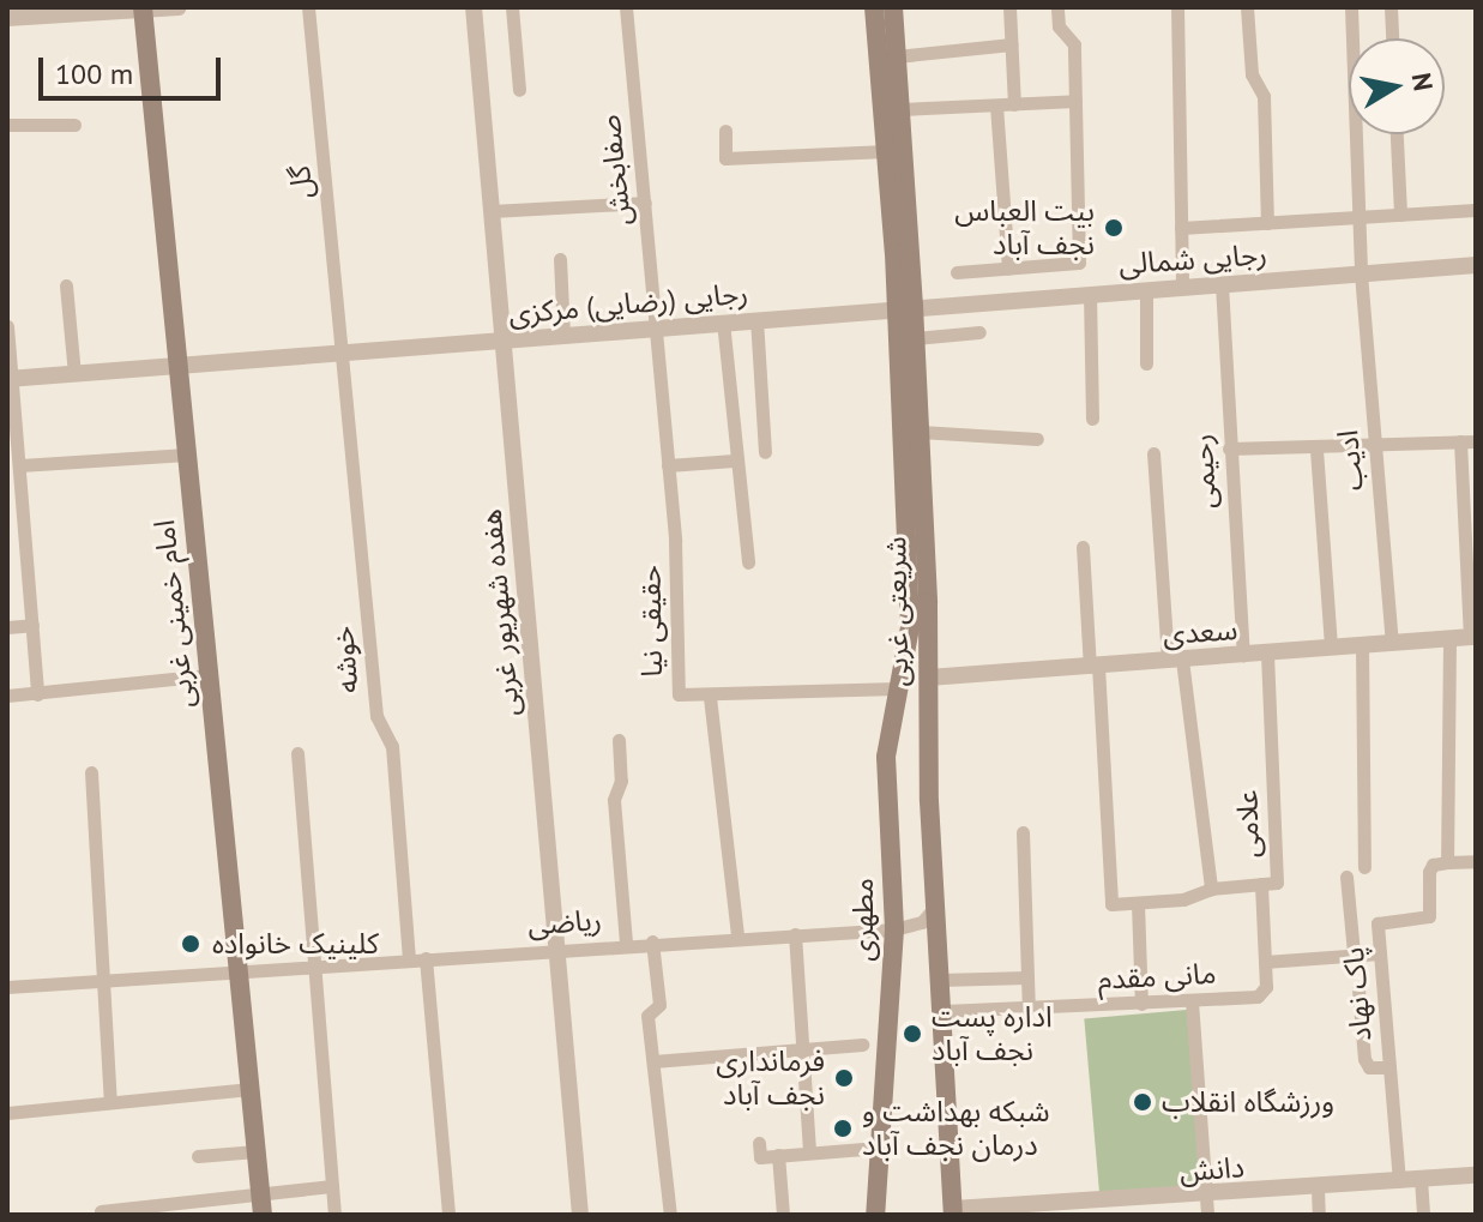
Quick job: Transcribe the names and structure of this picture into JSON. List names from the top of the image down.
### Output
{
  "streets": {
    "main road": ["شریعتی غربی", "امام خمینی غربی", "مطهری"],
    "street": [
      "صفابخش",
      "گل",
      "رجایی شمالی",
      "رجایی (رضایی) مرکزی",
      "ادیب",
      "رحیمی",
      "هفده شهریور غربی",
      "حقیقی نیا",
      "سعدی",
      "خوشه",
      "علامی",
      "ریاضی",
      "مانی مقدم",
      "پاک نهاد",
      "دانش"
    ]
  },
  "crossings": [
    ["صفابخش", "رجایی (رضایی) مرکزی"],
    ["صفابخش", "حقیقی نیا"],
    ["گل", "رجایی (رضایی) مرکزی"],
    ["گل", "خوشه"],
    ["رجایی شمالی", "رجایی (رضایی) مرکزی"],
    ["رجایی شمالی", "ادیب"],
    ["رجایی شمالی", "رحیمی"],
    ["رجایی شمالی", "شریعتی غربی"],
    ["رجایی (رضایی) مرکزی", "شریعتی غربی"],
    ["رجایی (رضایی) مرکزی", "هفده شهریور غربی"],
    ["رجایی (رضایی) مرکزی", "امام خمینی غربی"],
    ["رجایی (رضایی) مرکزی", "حقیقی نیا"],
    ["رجایی (رضایی) مرکزی", "خوشه"],
    ["ادیب", "سعدی"],
    ["رحیمی", "سعدی"],
    ["شریعتی غربی", "سعدی"],
    ["شریعتی غربی", "مطهری"],
    ["شریعتی غربی", "ریاضی"],
    ["شریعتی غربی", "مانی مقدم"],
    ["شریعتی غربی", "دانش"],
    ["هفده شهریور غربی", "ریاضی"],
    ["امام خمینی غربی", "ریاضی"],
    ["سعدی", "علامی"],
    ["خوشه", "ریاضی"],
    ["علامی", "مانی مقدم"],
    ["مطهری", "ریاضی"],
    ["پاک نهاد", "دانش"]
  ],
  "places": [
    "بیت العباس نجف آباد",
    "کلینیک خانواده",
    "اداره پست نجف آباد",
    "فرمانداری نجف آباد",
    "ورزشگاه انقلاب",
    "شبکه بهداشت و درمان نجف آباد"
  ],
  "scale_bar": "100 m",
  "north": "right"
}
